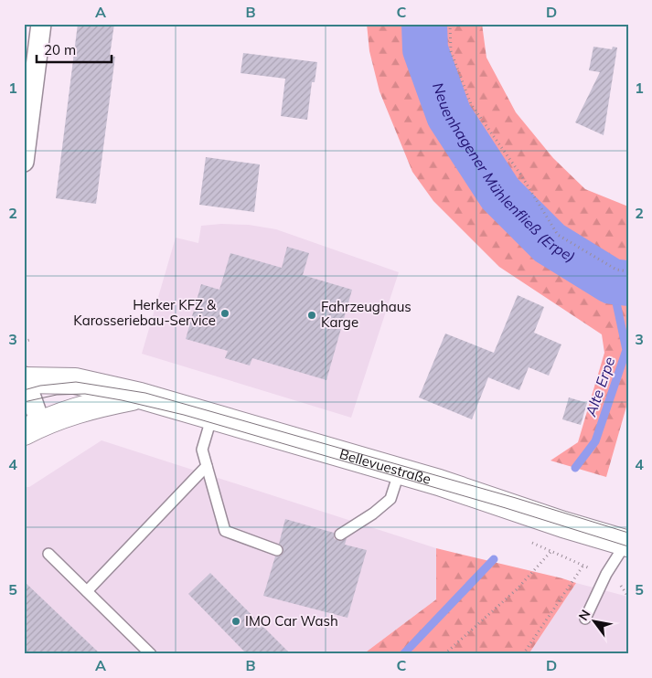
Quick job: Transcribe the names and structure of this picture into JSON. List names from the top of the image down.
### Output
{
  "streets": {
    "street": ["Bellevuestraße"]
  },
  "water": ["Neuenhagener Mühlenfließ (Erpe)", "Alte Erpe"],
  "places": ["Herker KFZ & Karosseriebau-Service", "Fahrzeughaus Karge", "IMO Car Wash"],
  "scale_bar": "20 m",
  "north": "top left",
  "grid": {
    "columns": [
      "A",
      "B",
      "C",
      "D"
    ],
    "rows": [
      "1",
      "2",
      "3",
      "4",
      "5"
    ]
  }
}
